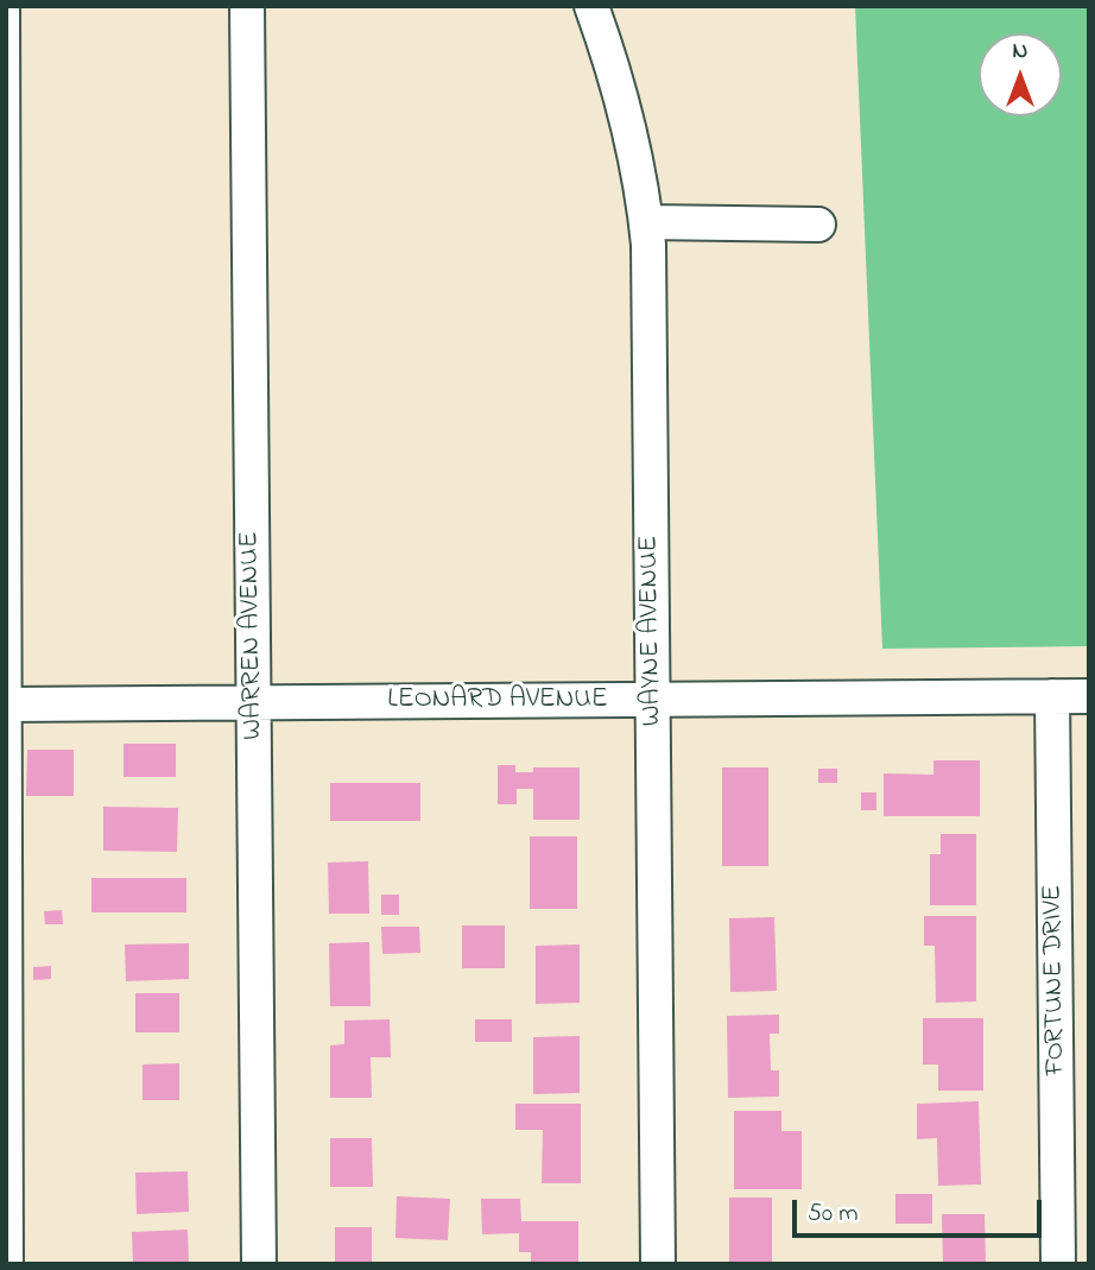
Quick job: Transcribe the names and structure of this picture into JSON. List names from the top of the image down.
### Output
{
  "streets": {
    "street": [
      "WAYNE AVENUE",
      "WARREN AVENUE",
      "LEONARD AVENUE",
      "FORTUNE DRIVE"
    ]
  },
  "crossings": [
    ["WAYNE AVENUE", "LEONARD AVENUE"],
    ["WARREN AVENUE", "LEONARD AVENUE"],
    ["LEONARD AVENUE", "FORTUNE DRIVE"]
  ],
  "scale_bar": "50 m",
  "north": "top"
}
